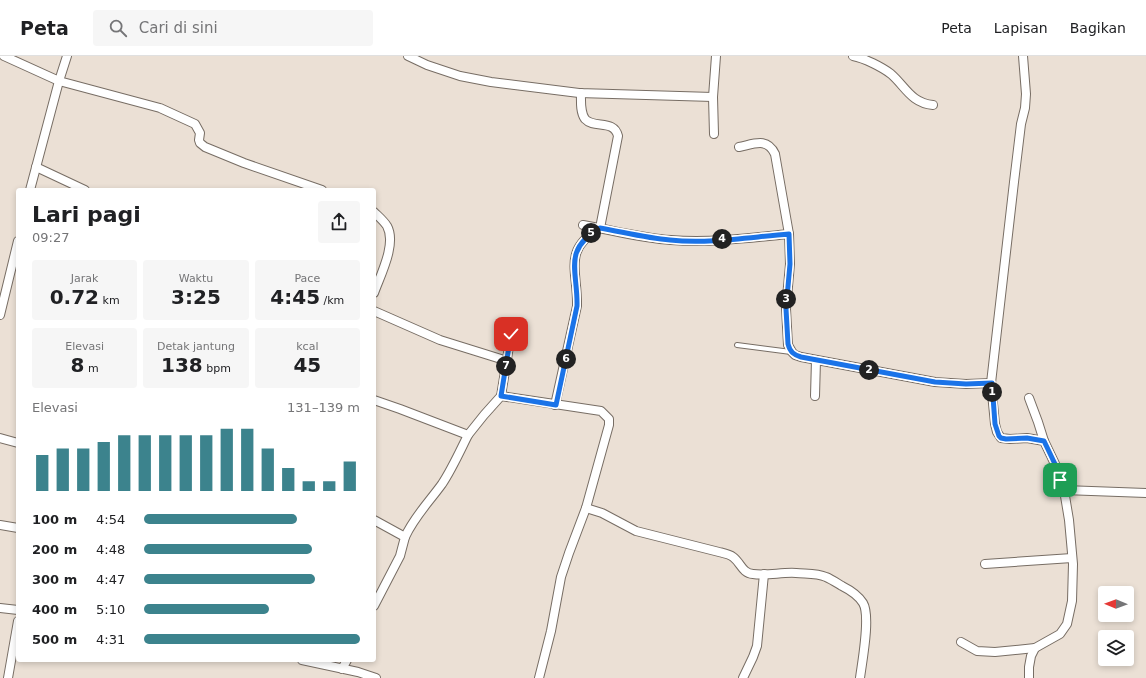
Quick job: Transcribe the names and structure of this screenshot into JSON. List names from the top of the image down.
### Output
{
  "north": "left",
  "page": {
    "header": "Peta",
    "search": "Cari di sini",
    "nav": ["Peta", "Lapisan", "Bagikan"],
    "heading": ["Lari pagi", "09:27"],
    "pins": [
      "5",
      "4",
      "3",
      "6",
      "7",
      "2",
      "1"
    ],
    "stats": [
      ["Jarak", "0.72 km"],
      ["Waktu", "3:25"],
      ["Pace", "4:45 /km"],
      ["Elevasi", "8 m"],
      ["Detak jantung", "138 bpm"],
      ["kcal", "45"]
    ],
    "chart": ["Elevasi", "131–139 m"],
    "list": [
      {
        "name": "100 m",
        "note": "4:54"
      },
      {
        "name": "200 m",
        "note": "4:48"
      },
      {
        "name": "300 m",
        "note": "4:47"
      },
      {
        "name": "400 m",
        "note": "5:10"
      },
      {
        "name": "500 m",
        "note": "4:31"
      }
    ]
  }
}
